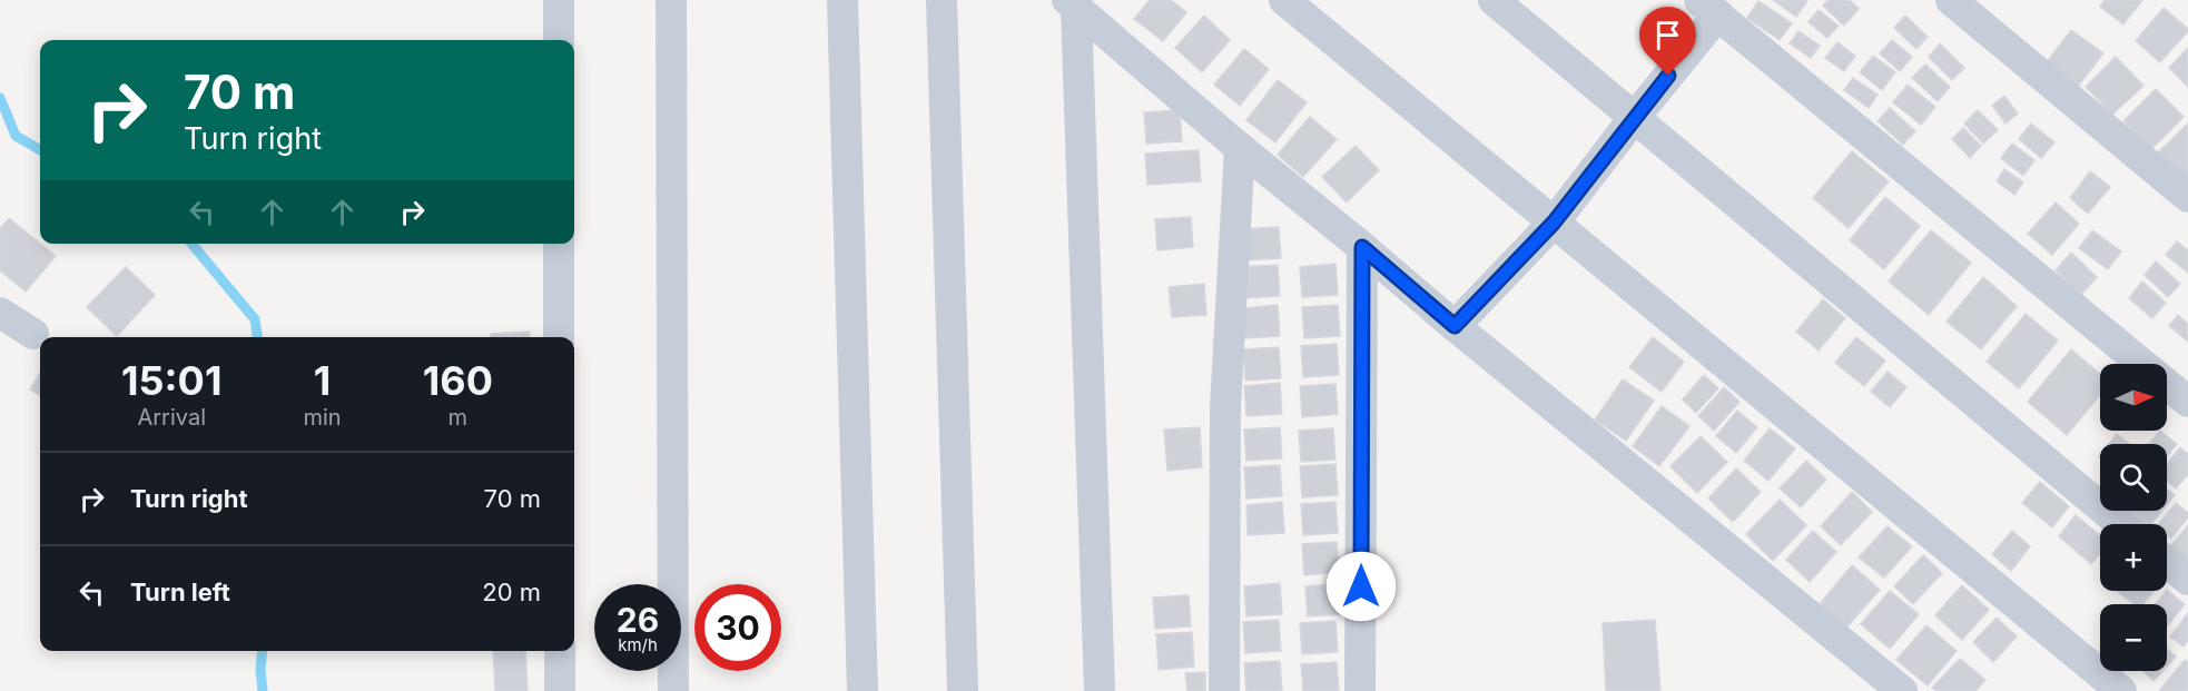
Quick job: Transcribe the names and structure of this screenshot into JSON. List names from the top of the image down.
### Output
{
  "north": "right",
  "page": {
    "turn": ["70 m", "Turn right"],
    "eta": [
      "15:01",
      "Arrival",
      "1",
      "min",
      "160",
      "m"
    ],
    "map_buttons": ["+", "−"],
    "list": [
      {
        "name": "Turn right",
        "value": "70 m"
      },
      {
        "name": "Turn left",
        "value": "20 m"
      }
    ],
    "speed": "26 km/h",
    "limit": "30"
  }
}
